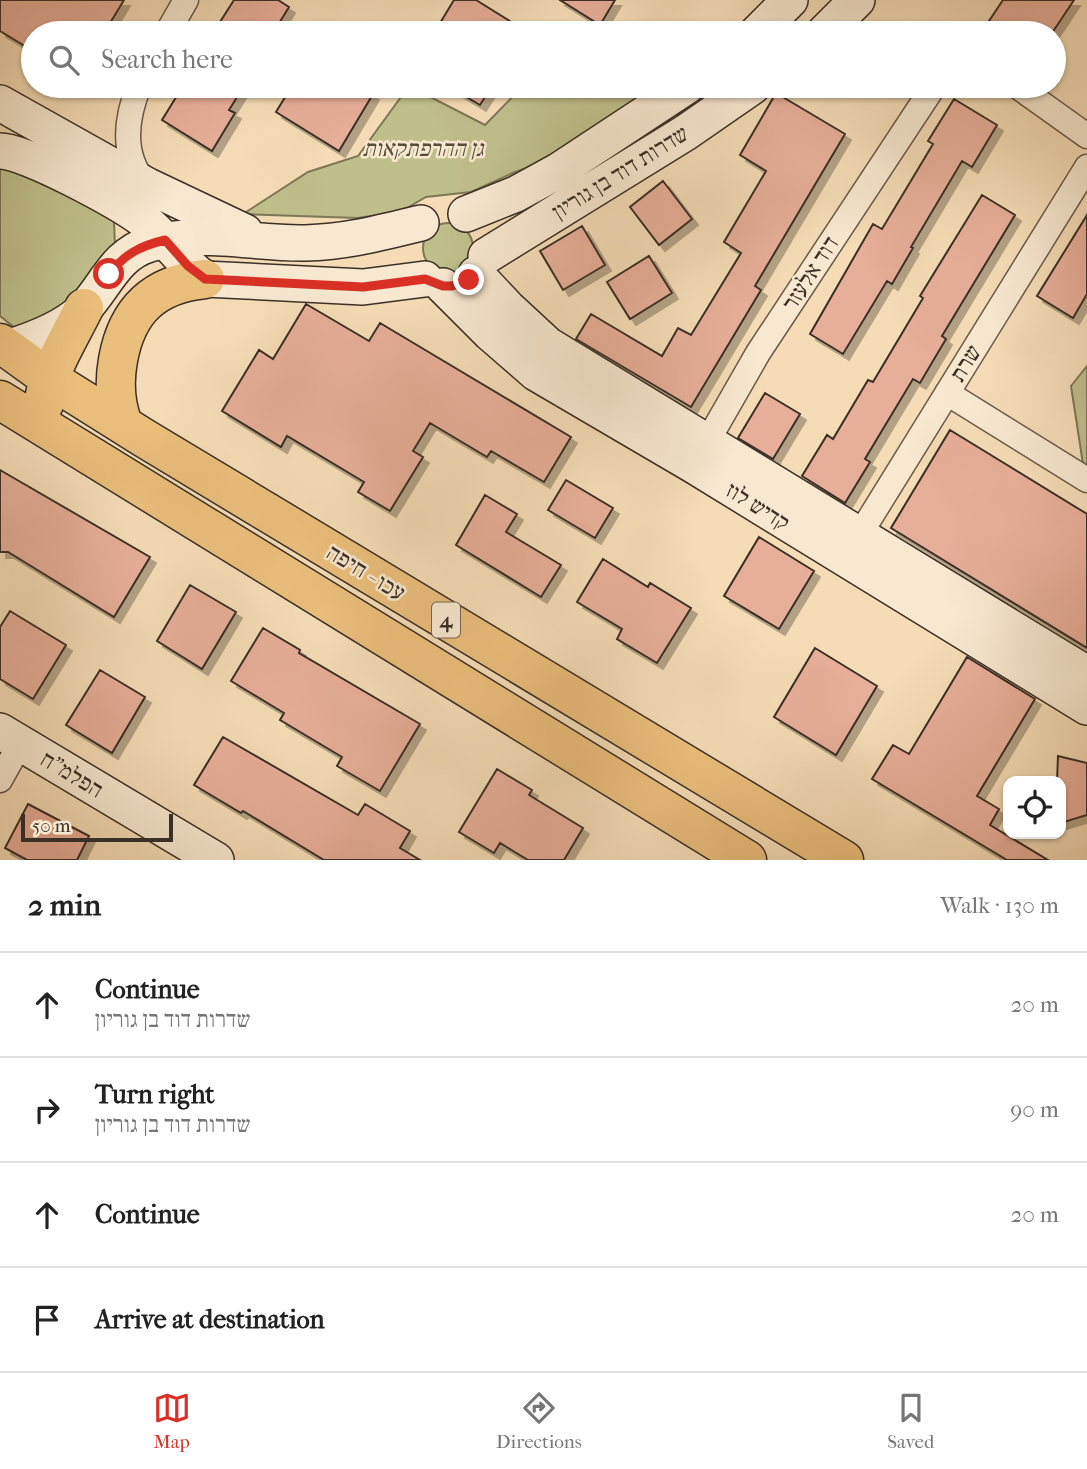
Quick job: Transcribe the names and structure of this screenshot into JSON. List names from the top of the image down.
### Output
{
  "streets": {
    "highway": ["עכו - חיפה", "4"],
    "main road": ["שדרות דוד בן גוריון", "קדיש לוז", "הפלמ\"ח"],
    "street": ["דוד אלעזר", "שרת"]
  },
  "crossings": [
    ["שדרות דוד בן גוריון", "קדיש לוז"],
    ["דוד אלעזר", "קדיש לוז"],
    ["שרת", "קדיש לוז"]
  ],
  "parks": ["גן ההרפתקאות"],
  "scale_bar": "50 m",
  "page": {
    "search": "Search here",
    "scale": "50 m",
    "heading": ["2 min", "Walk · 130 m"],
    "list": [
      ["Continue", "שדרות דוד בן גוריון", "20 m"],
      ["Turn right", "שדרות דוד בן גוריון", "90 m"],
      ["Continue", "20 m"],
      "Arrive at destination"
    ],
    "nav": ["Map", "Directions", "Saved"]
  }
}
